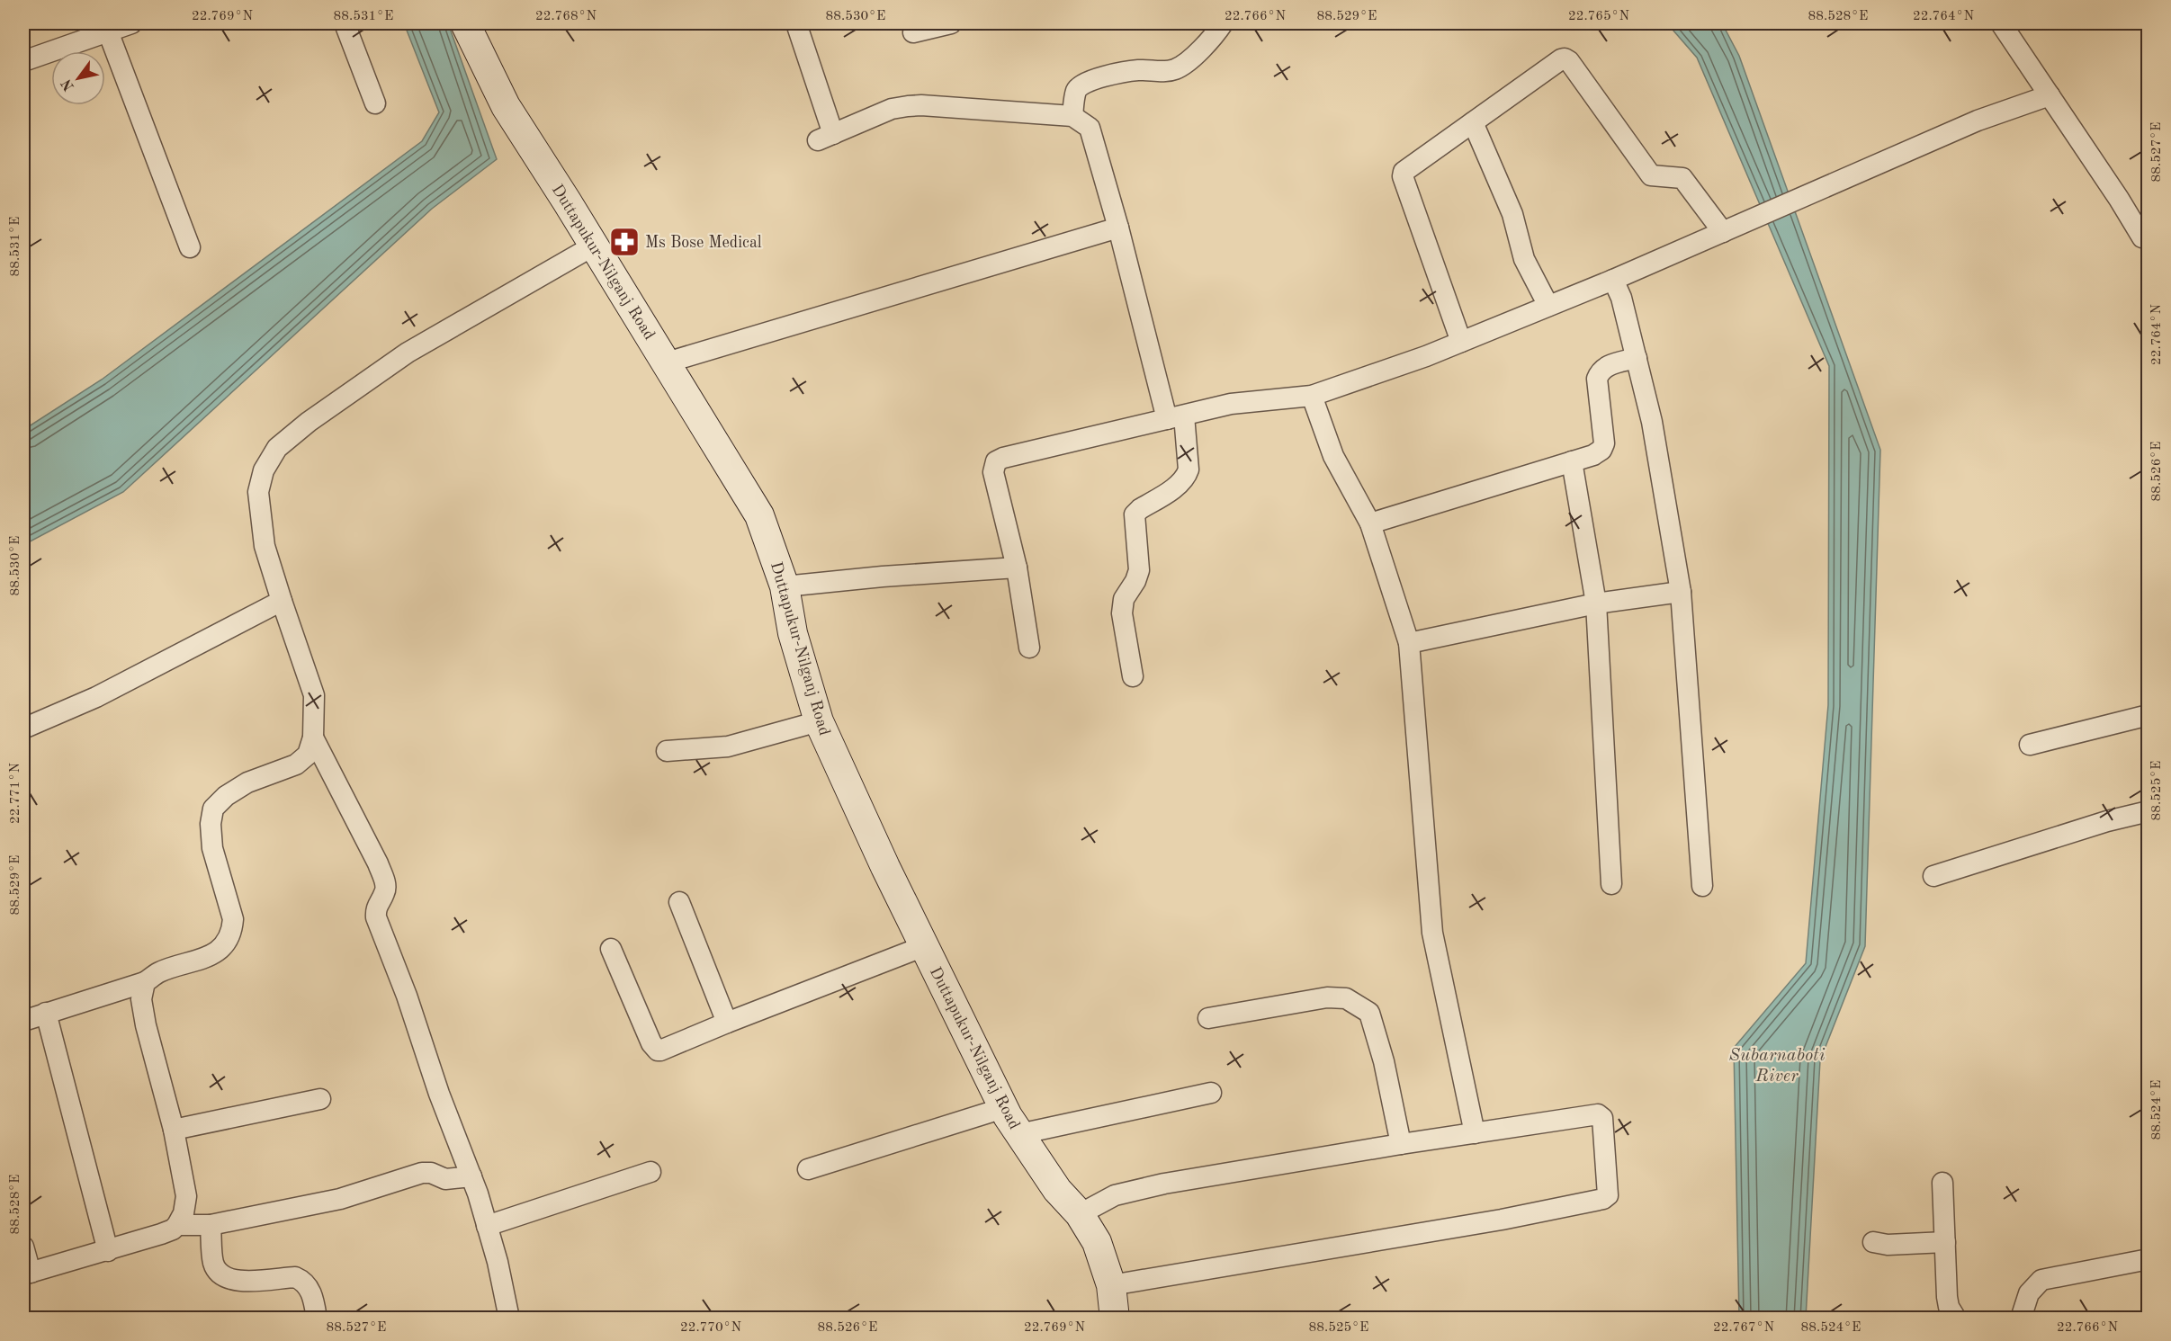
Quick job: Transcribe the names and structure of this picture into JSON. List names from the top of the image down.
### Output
{
  "streets": {
    "main road": ["Duttapukur-Nilganj Road"]
  },
  "water": ["Subarnaboti River"],
  "places": {
    "pharmacy": ["Ms Bose Medical"]
  },
  "north": "bottom left",
  "coordinates": [
    "22.769°N",
    "88.531°E",
    "22.768°N",
    "88.530°E",
    "22.766°N",
    "88.529°E",
    "22.765°N",
    "88.528°E",
    "22.764°N",
    "88.527°E",
    "88.526°E",
    "88.525°E",
    "22.771°N",
    "88.524°E",
    "22.770°N",
    "22.767°N"
  ]
}
